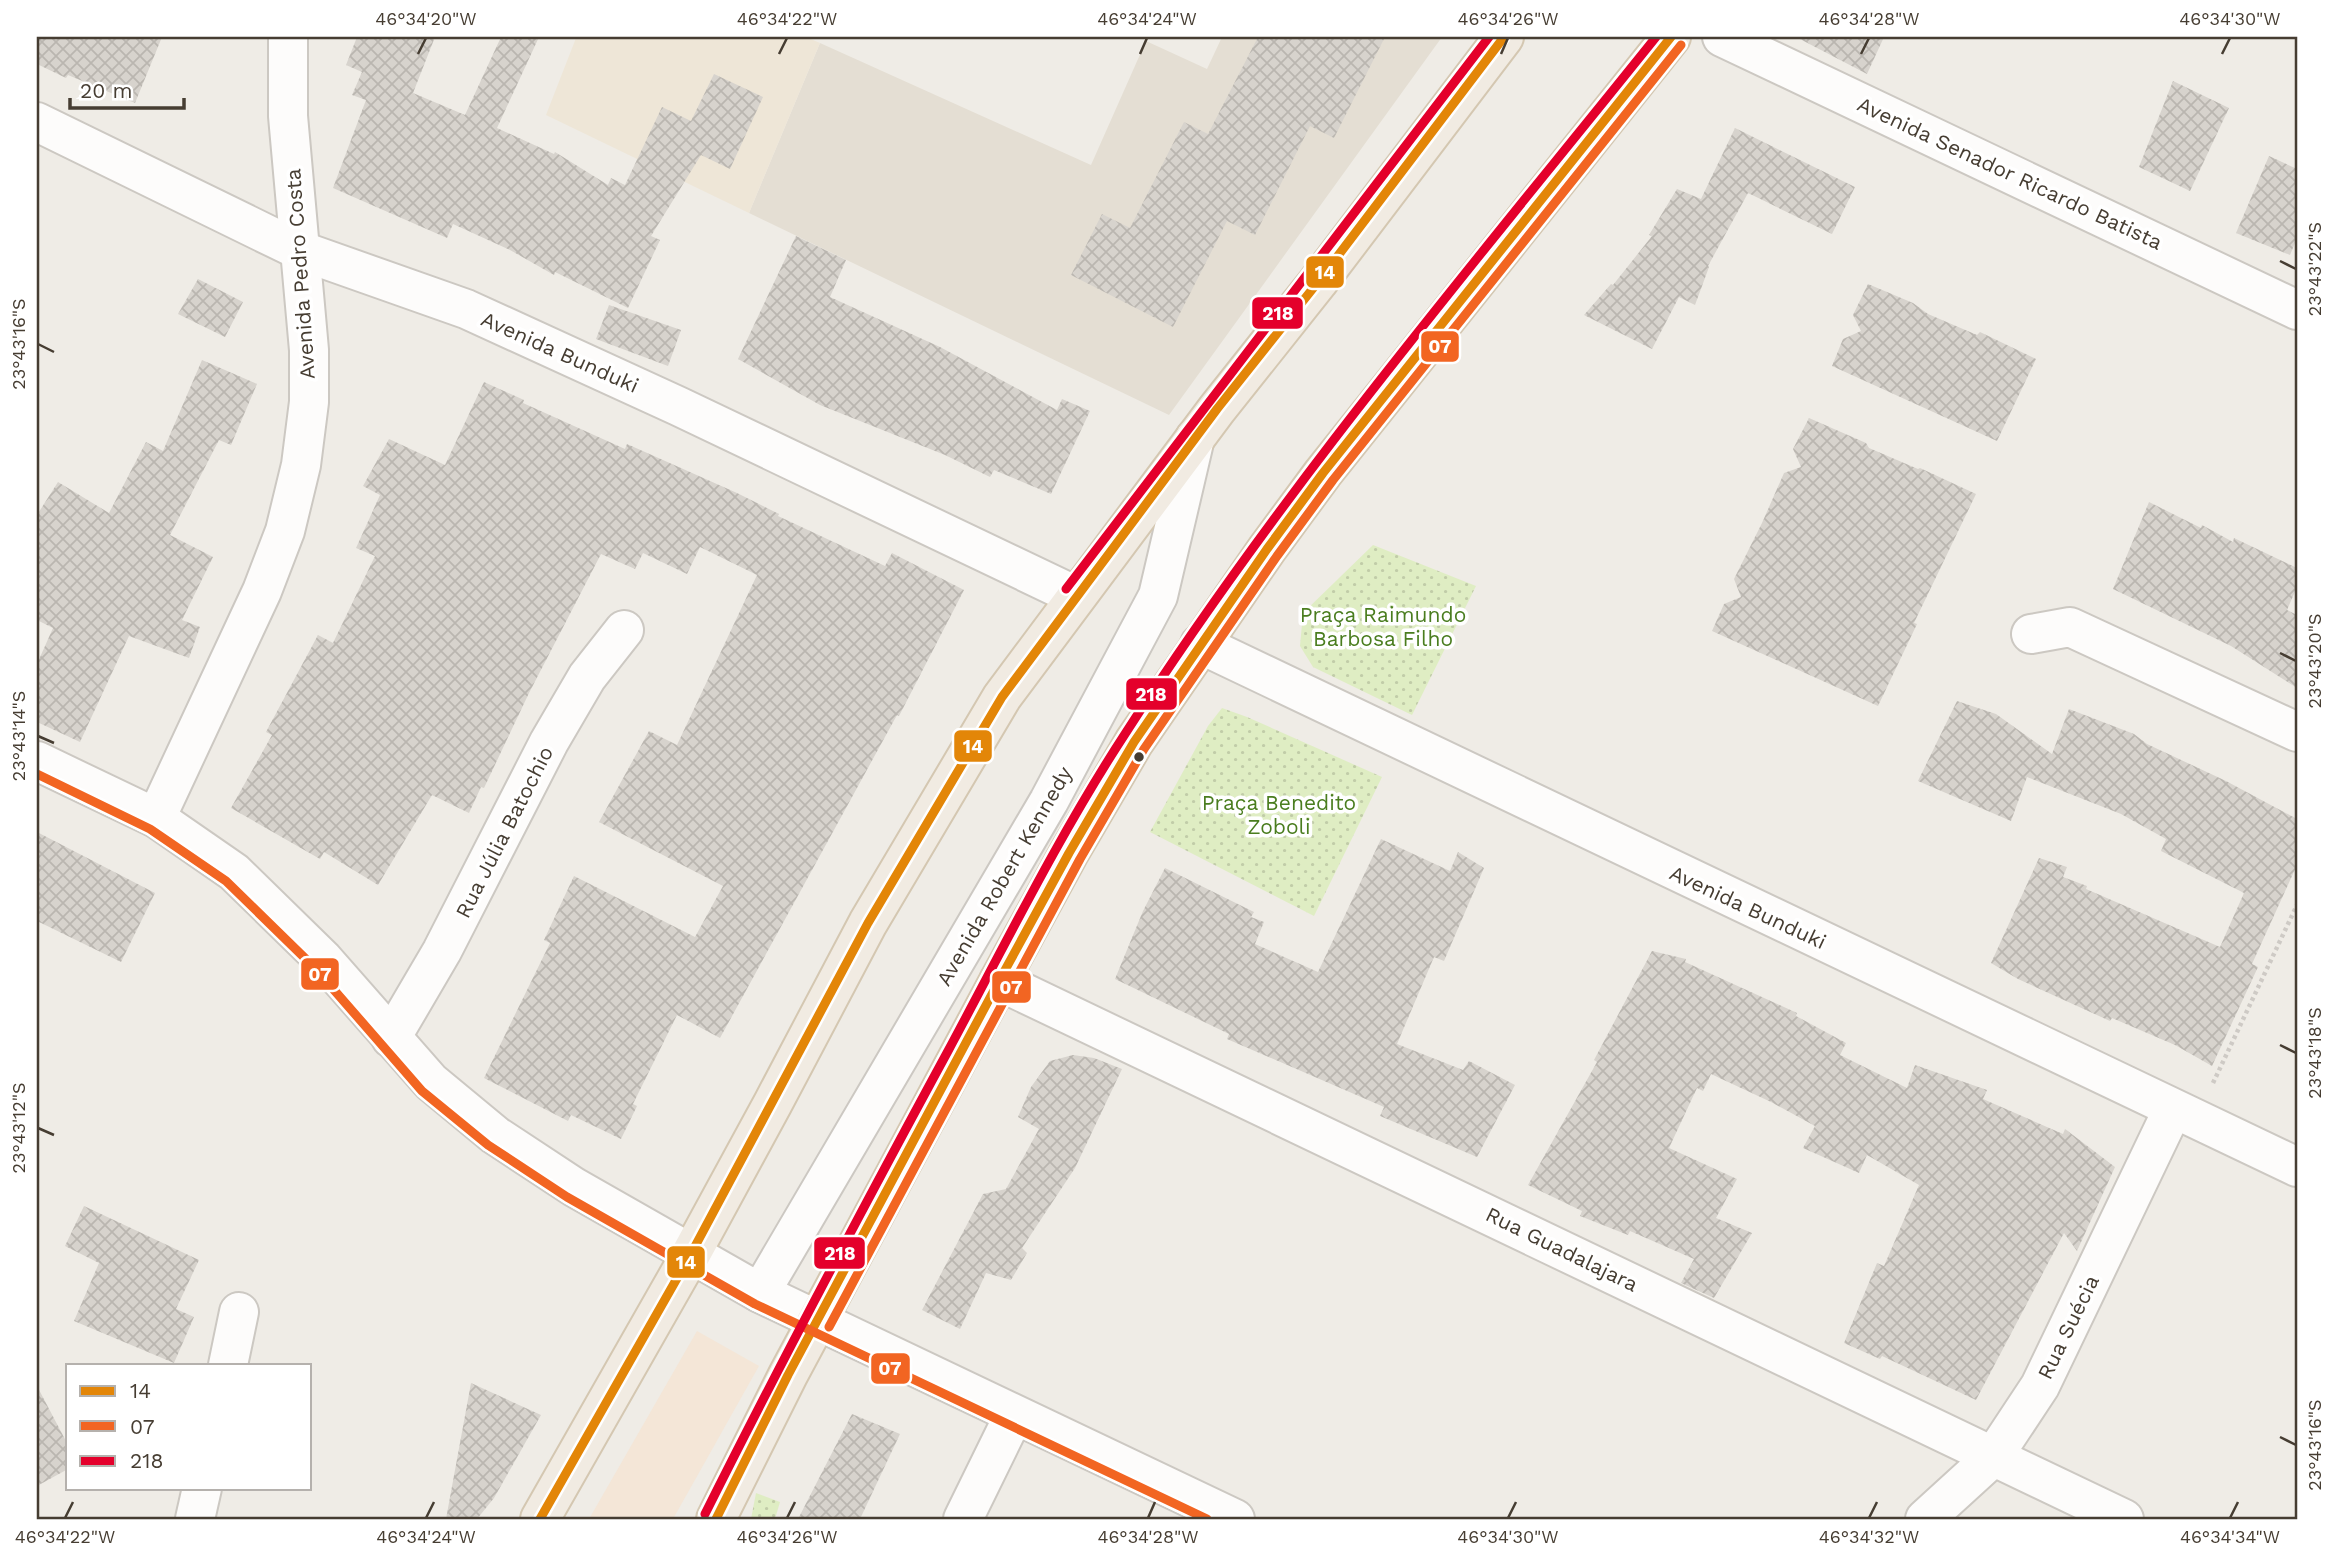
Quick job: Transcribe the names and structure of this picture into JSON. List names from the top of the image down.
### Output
{
  "streets": {
    "main road": ["Avenida Robert Kennedy"],
    "street": [
      "Avenida Senador Ricardo Batista",
      "Avenida Pedro Costa",
      "Avenida Bunduki",
      "Rua Júlia Batochio",
      "Rua Guadalajara",
      "Rua Suécia"
    ]
  },
  "crossings": [
    ["Avenida Pedro Costa", "Avenida Bunduki"],
    ["Avenida Bunduki", "Avenida Robert Kennedy"],
    ["Avenida Bunduki", "Rua Suécia"],
    ["Rua Guadalajara", "Rua Suécia"]
  ],
  "parks": ["Praça Raimundo Barbosa Filho", "Praça Benedito Zoboli"],
  "lines": ["transit line 14", "transit line 218", "transit line 07"],
  "legend": ["14", "07", "218"],
  "scale_bar": "20 m",
  "coordinates": [
    "46°34'20\"W",
    "46°34'22\"W",
    "46°34'24\"W",
    "46°34'26\"W",
    "46°34'28\"W",
    "46°34'30\"W",
    "23°43'22\"S",
    "23°43'16\"S",
    "23°43'20\"S",
    "23°43'14\"S",
    "23°43'18\"S",
    "23°43'12\"S",
    "46°34'32\"W",
    "46°34'34\"W"
  ]
}
